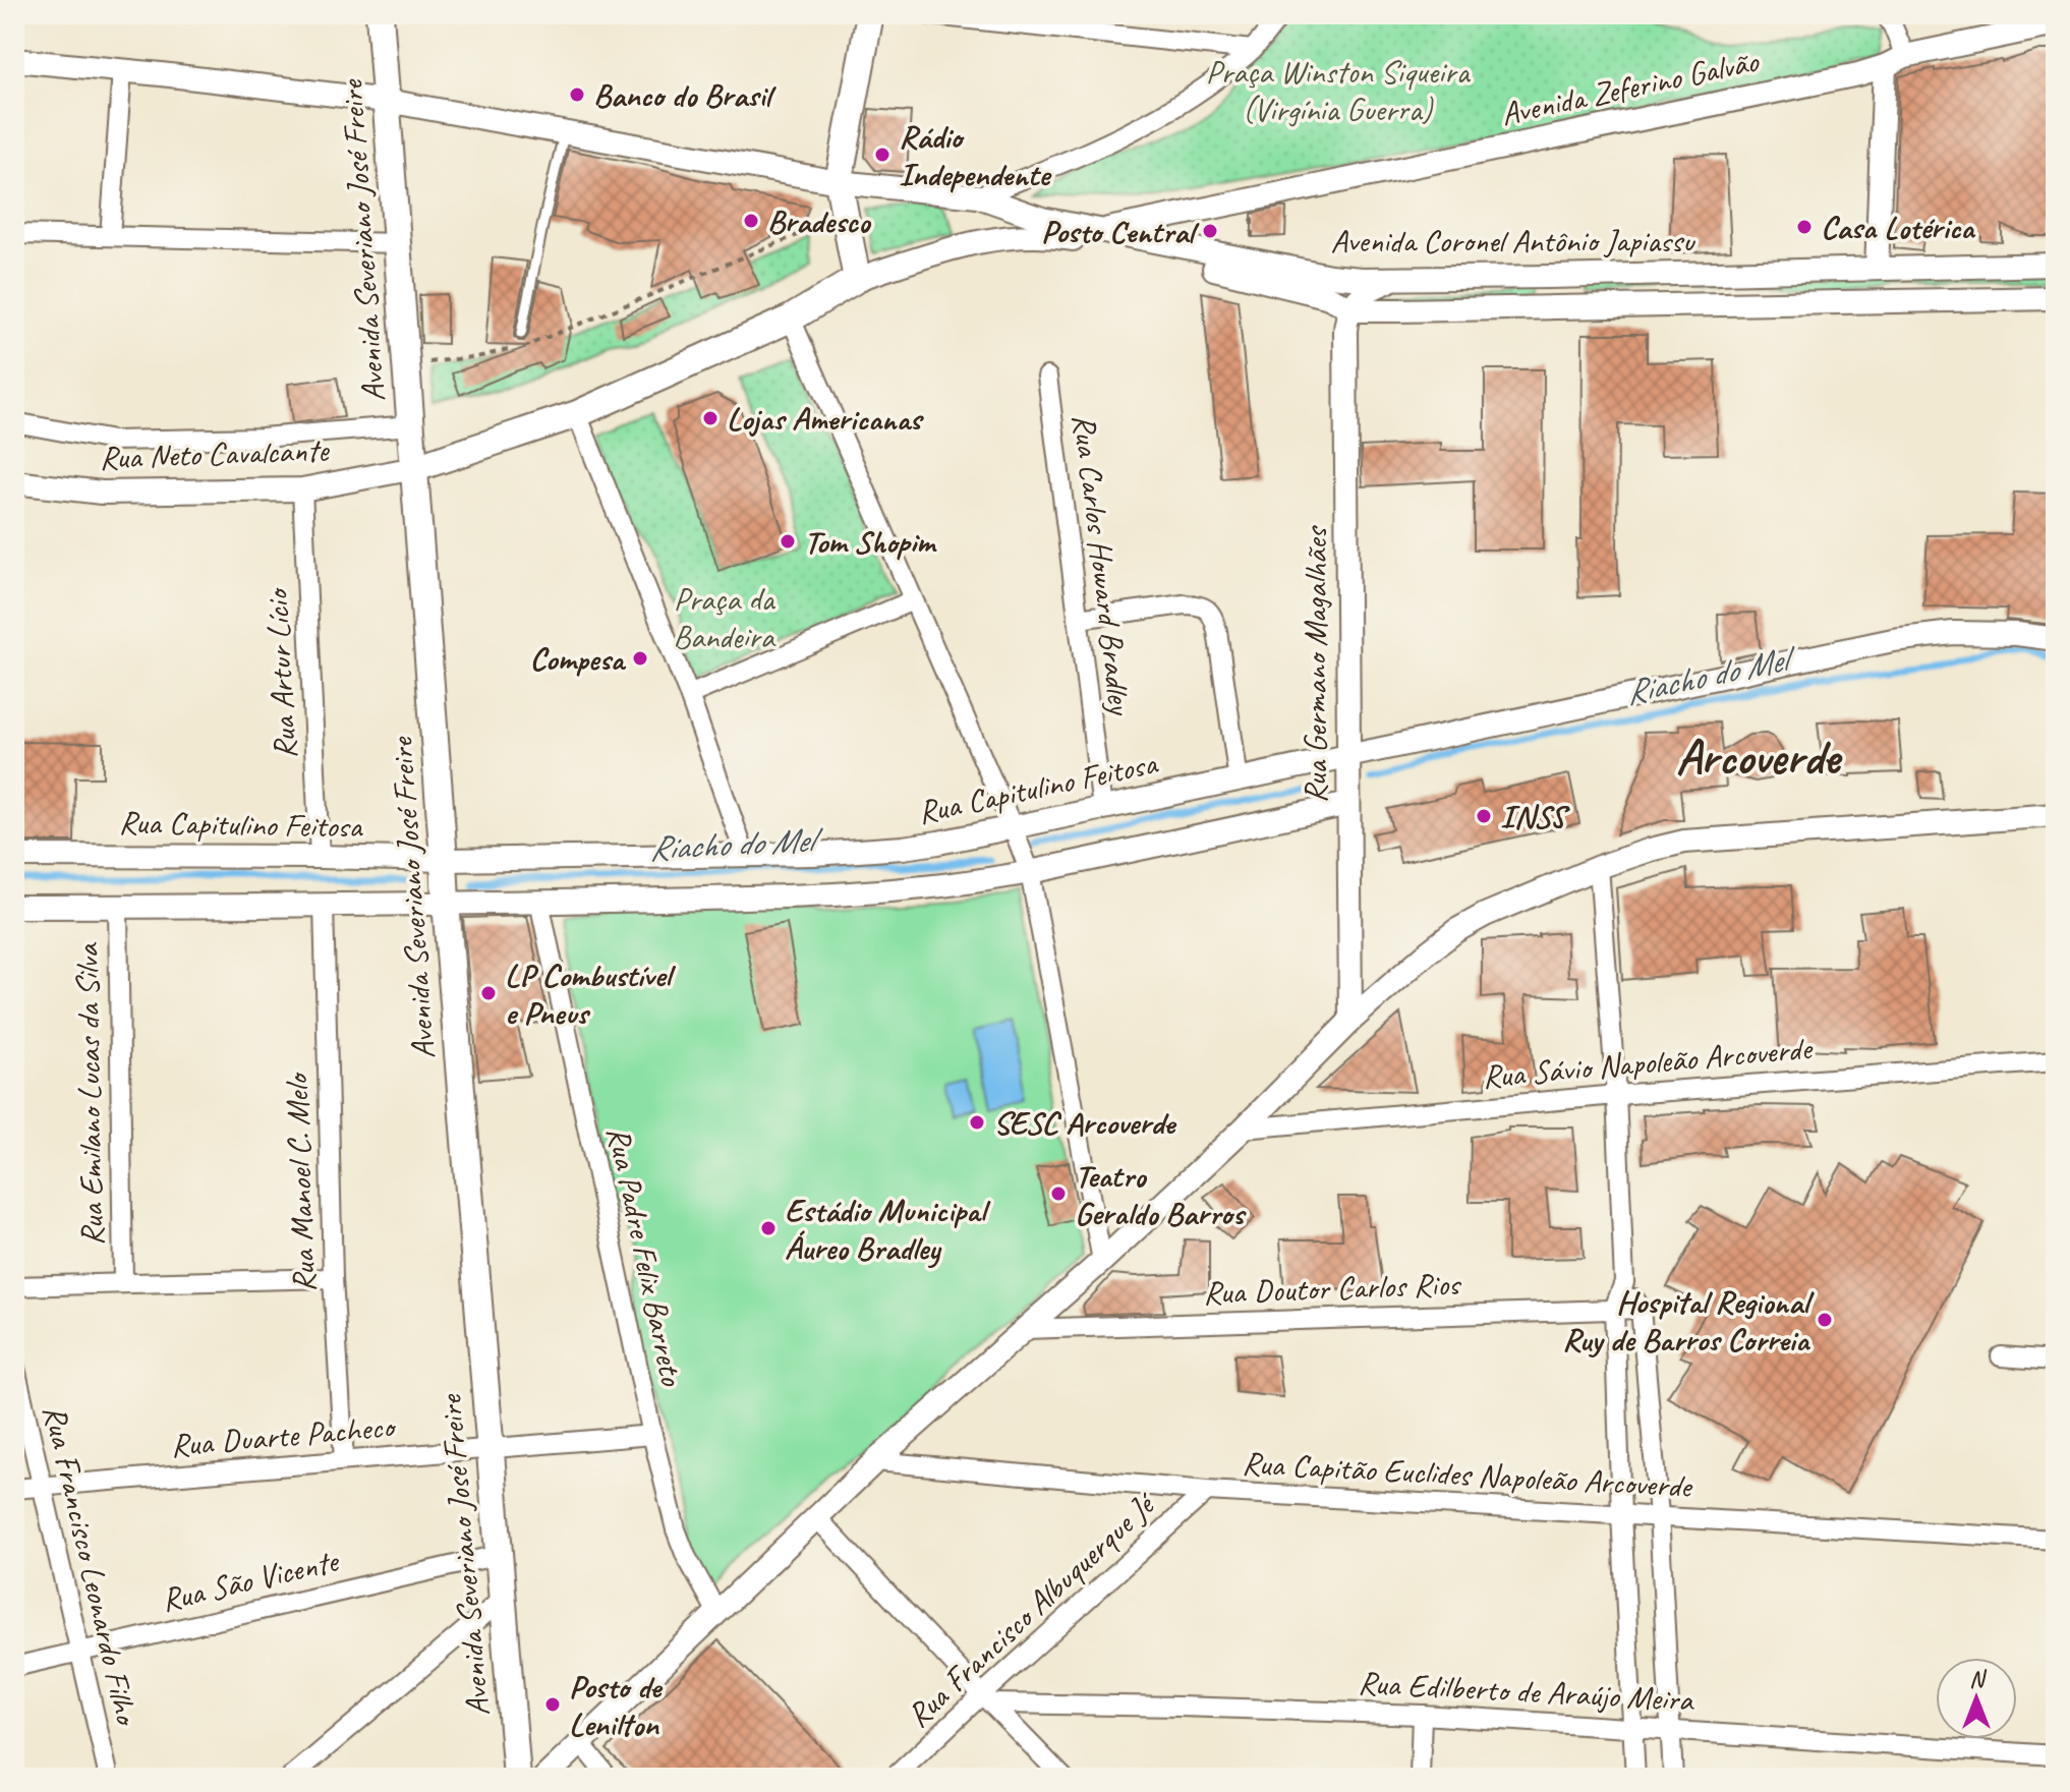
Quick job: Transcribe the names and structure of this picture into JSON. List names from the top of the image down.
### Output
{
  "streets": {
    "main road": ["Avenida Severiano José Freire"],
    "street": [
      "Avenida Zeferino Galvão",
      "Avenida Coronel Antônio Japiassu",
      "Rua Neto Cavalcante",
      "Rua Carlos Howard Bradley",
      "Rua Germano Magalhães",
      "Rua Artur Lício",
      "Rua Capitulino Feitosa",
      "Rua Sávio Napoleão Arcoverde",
      "Rua Emilano Lucas da Silva",
      "Rua Manoel C. Melo",
      "Rua Padre Felix Barreto",
      "Rua Doutor Carlos Rios",
      "Rua Duarte Pacheco",
      "Rua Capitão Euclides Napoleão Arcoverde",
      "Rua Francisco Leonardo Filho",
      "Rua São Vicente",
      "Rua Francisco Albuquerque Jé",
      "Rua Edilberto de Araújo Meira"
    ]
  },
  "crossings": [
    ["Avenida Zeferino Galvão", "Avenida Coronel Antônio Japiassu"],
    ["Avenida Coronel Antônio Japiassu", "Avenida Severiano José Freire"],
    ["Avenida Coronel Antônio Japiassu", "Rua Germano Magalhães"],
    ["Avenida Severiano José Freire", "Rua Neto Cavalcante"],
    ["Avenida Severiano José Freire", "Rua Capitulino Feitosa"],
    ["Avenida Severiano José Freire", "Rua Duarte Pacheco"],
    ["Avenida Severiano José Freire", "Rua São Vicente"],
    ["Rua Neto Cavalcante", "Rua Artur Lício"],
    ["Rua Carlos Howard Bradley", "Rua Capitulino Feitosa"],
    ["Rua Germano Magalhães", "Rua Capitulino Feitosa"],
    ["Rua Artur Lício", "Rua Capitulino Feitosa"],
    ["Rua Manoel C. Melo", "Rua Duarte Pacheco"],
    ["Rua Padre Felix Barreto", "Rua Duarte Pacheco"],
    ["Rua Duarte Pacheco", "Rua Francisco Leonardo Filho"],
    ["Rua Capitão Euclides Napoleão Arcoverde", "Rua Francisco Albuquerque Jé"],
    ["Rua Francisco Leonardo Filho", "Rua São Vicente"],
    ["Rua Francisco Albuquerque Jé", "Rua Edilberto de Araújo Meira"]
  ],
  "districts": ["Arcoverde"],
  "water": ["Riacho do Mel"],
  "parks": ["Praça Winston Siqueira (Virgínia Guerra)", "Praça da Bandeira"],
  "places": [
    "Banco do Brasil",
    "Rádio Independente",
    "Bradesco",
    "Casa Lotérica",
    "Posto Central",
    "Lojas Americanas",
    "Tom Shopim",
    "Compesa",
    "INSS",
    "LP Combustível e Pneus",
    "SESC Arcoverde",
    "Teatro Geraldo Barros",
    "Estádio Municipal Áureo Bradley",
    "Hospital Regional Ruy de Barros Correia",
    "Posto de Lenilton"
  ],
  "north": "top"
}
